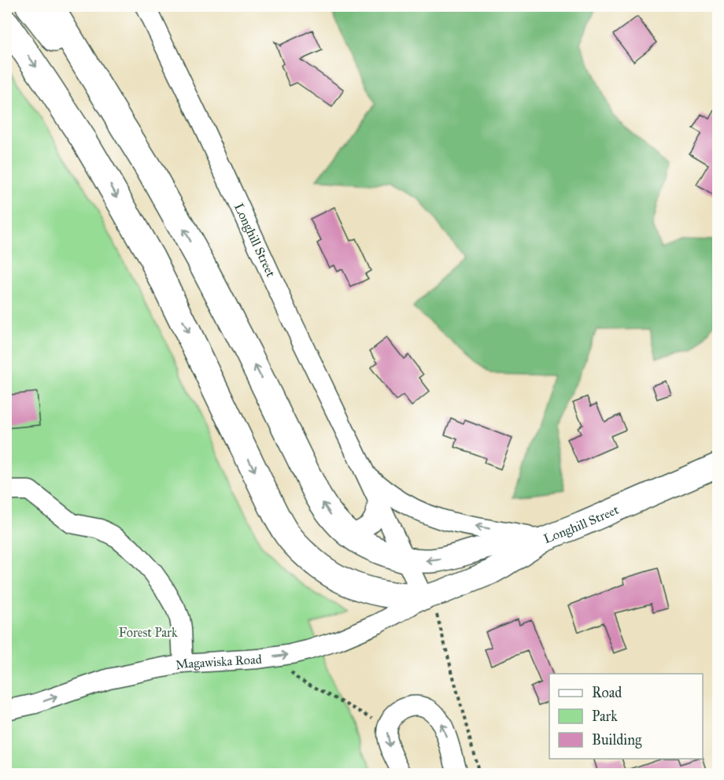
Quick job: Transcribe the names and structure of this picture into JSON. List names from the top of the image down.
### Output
{
  "streets": {
    "main road": ["Longhill Street"],
    "street": ["Magawiska Road"]
  },
  "crossings": [
    ["Longhill Street", "Magawiska Road"]
  ],
  "one_way": ["Magawiska Road"],
  "parks": ["Forest Park"],
  "legend": ["Road", "Park", "Building"]
}
